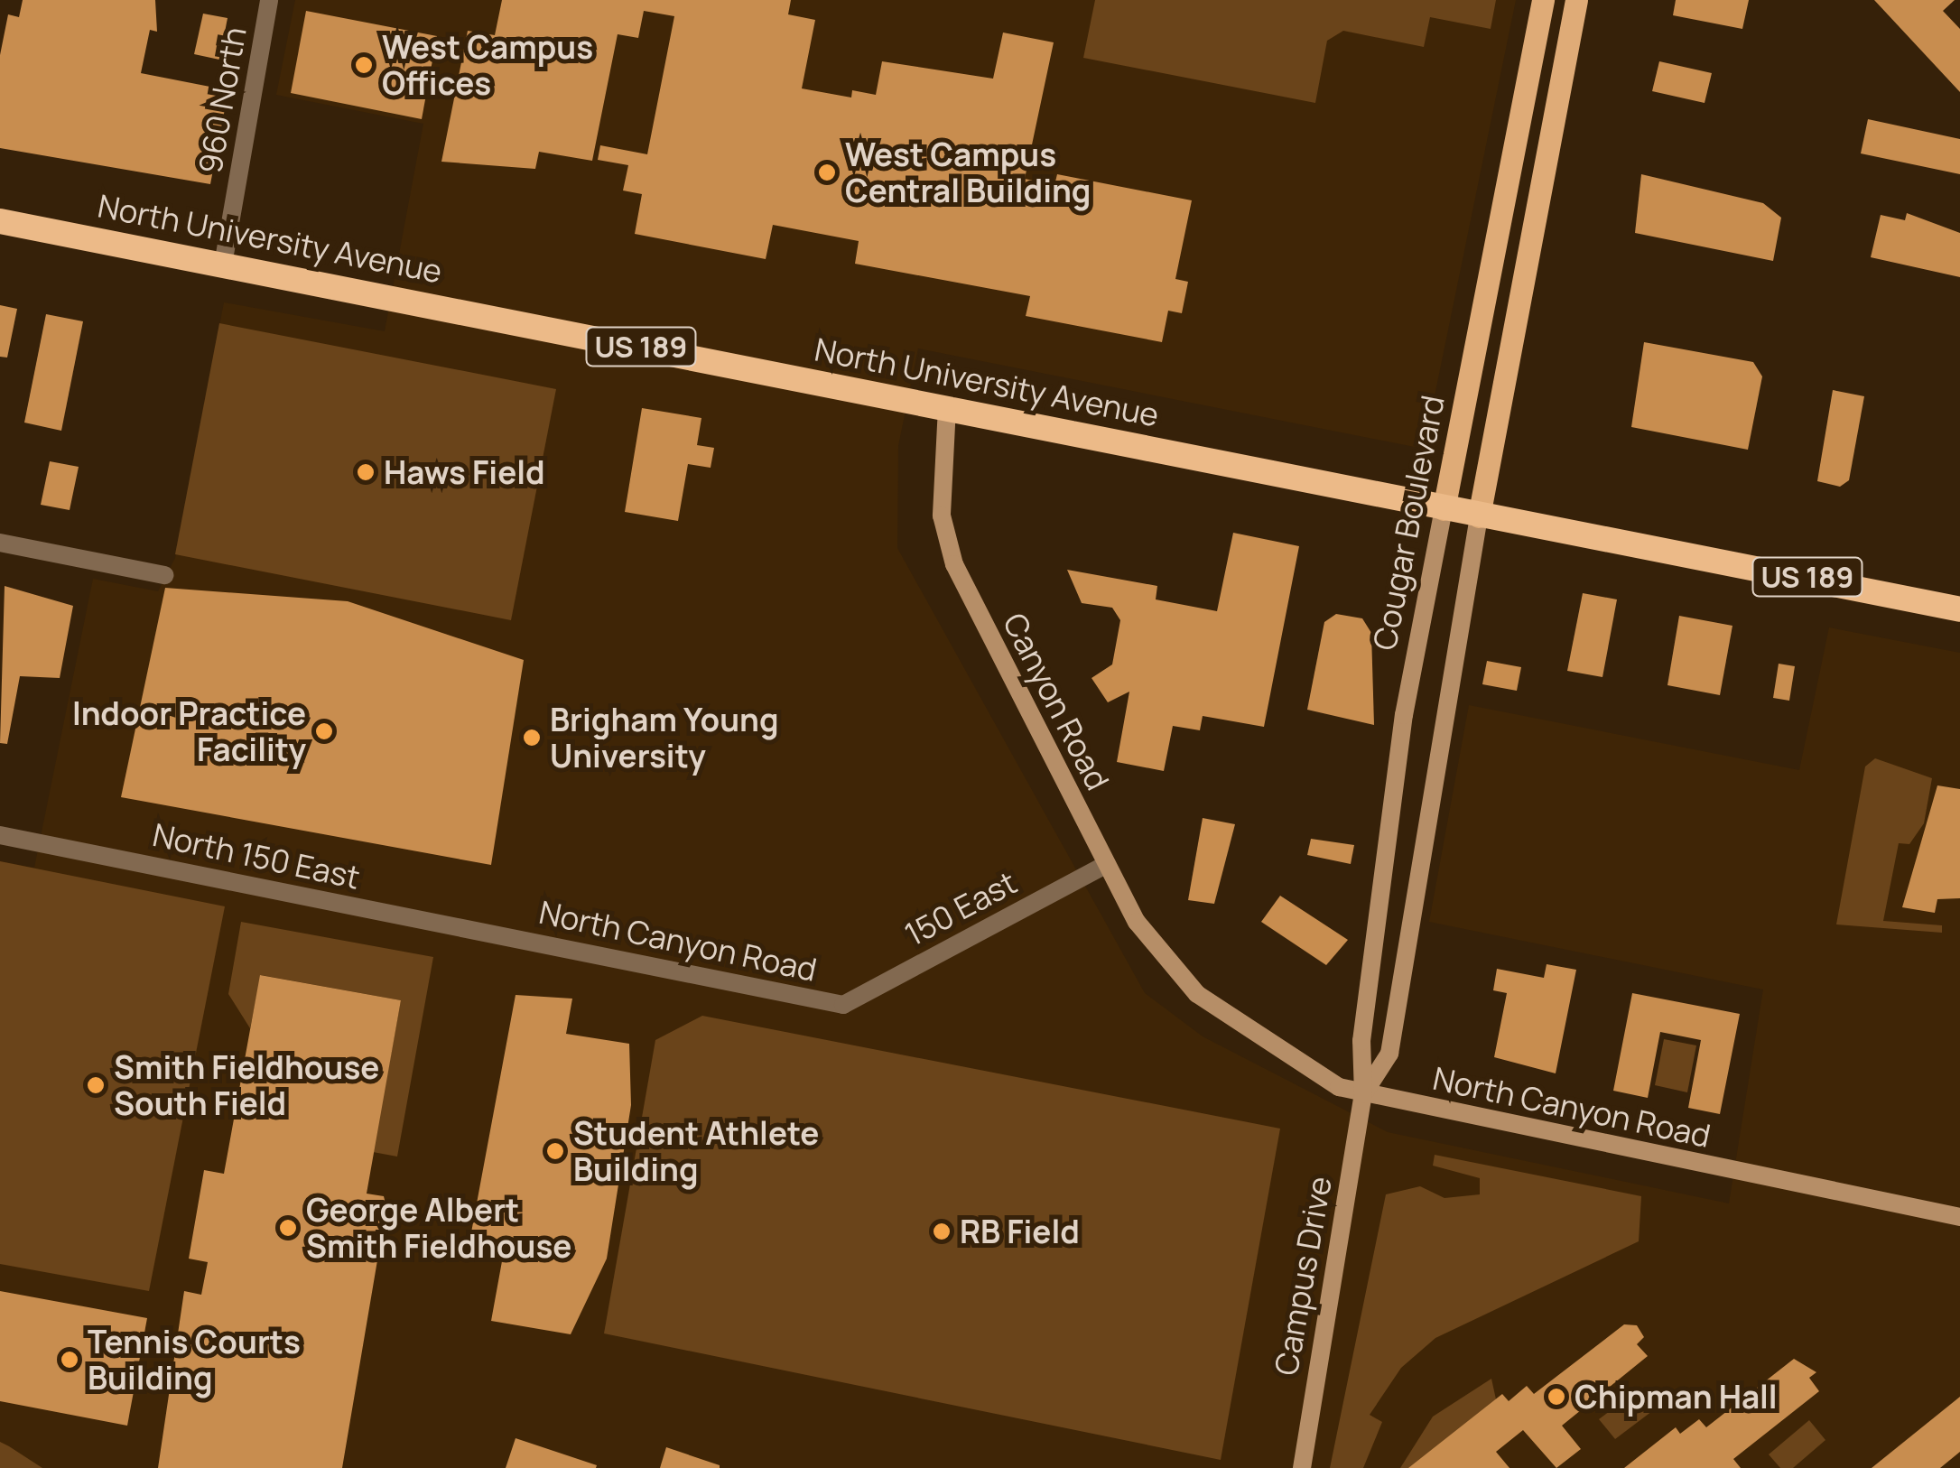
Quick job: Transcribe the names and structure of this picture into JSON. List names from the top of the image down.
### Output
{
  "streets": {
    "highway": ["North University Avenue", "US 189"],
    "main road": [
      "Cougar Boulevard",
      "Canyon Road",
      "North Canyon Road",
      "Campus Drive"
    ],
    "street": ["960 North", "North 150 East", "150 East"]
  },
  "crossings": [
    ["960 North", "North University Avenue"],
    ["North University Avenue", "Cougar Boulevard"],
    ["North University Avenue", "Canyon Road"],
    ["Cougar Boulevard", "North Canyon Road"],
    ["Cougar Boulevard", "Campus Drive"],
    ["Canyon Road", "150 East"],
    ["Canyon Road", "North Canyon Road"],
    ["North 150 East", "North Canyon Road"],
    ["150 East", "North Canyon Road"],
    ["North Canyon Road", "Campus Drive"]
  ],
  "places": [
    "West Campus Offices",
    "West Campus Central Building",
    "Haws Field",
    "Indoor Practice Facility",
    "Brigham Young University",
    "Smith Fieldhouse South Field",
    "Student Athlete Building",
    "George Albert Smith Fieldhouse",
    "RB Field",
    "Tennis Courts Building",
    "Chipman Hall"
  ]
}
